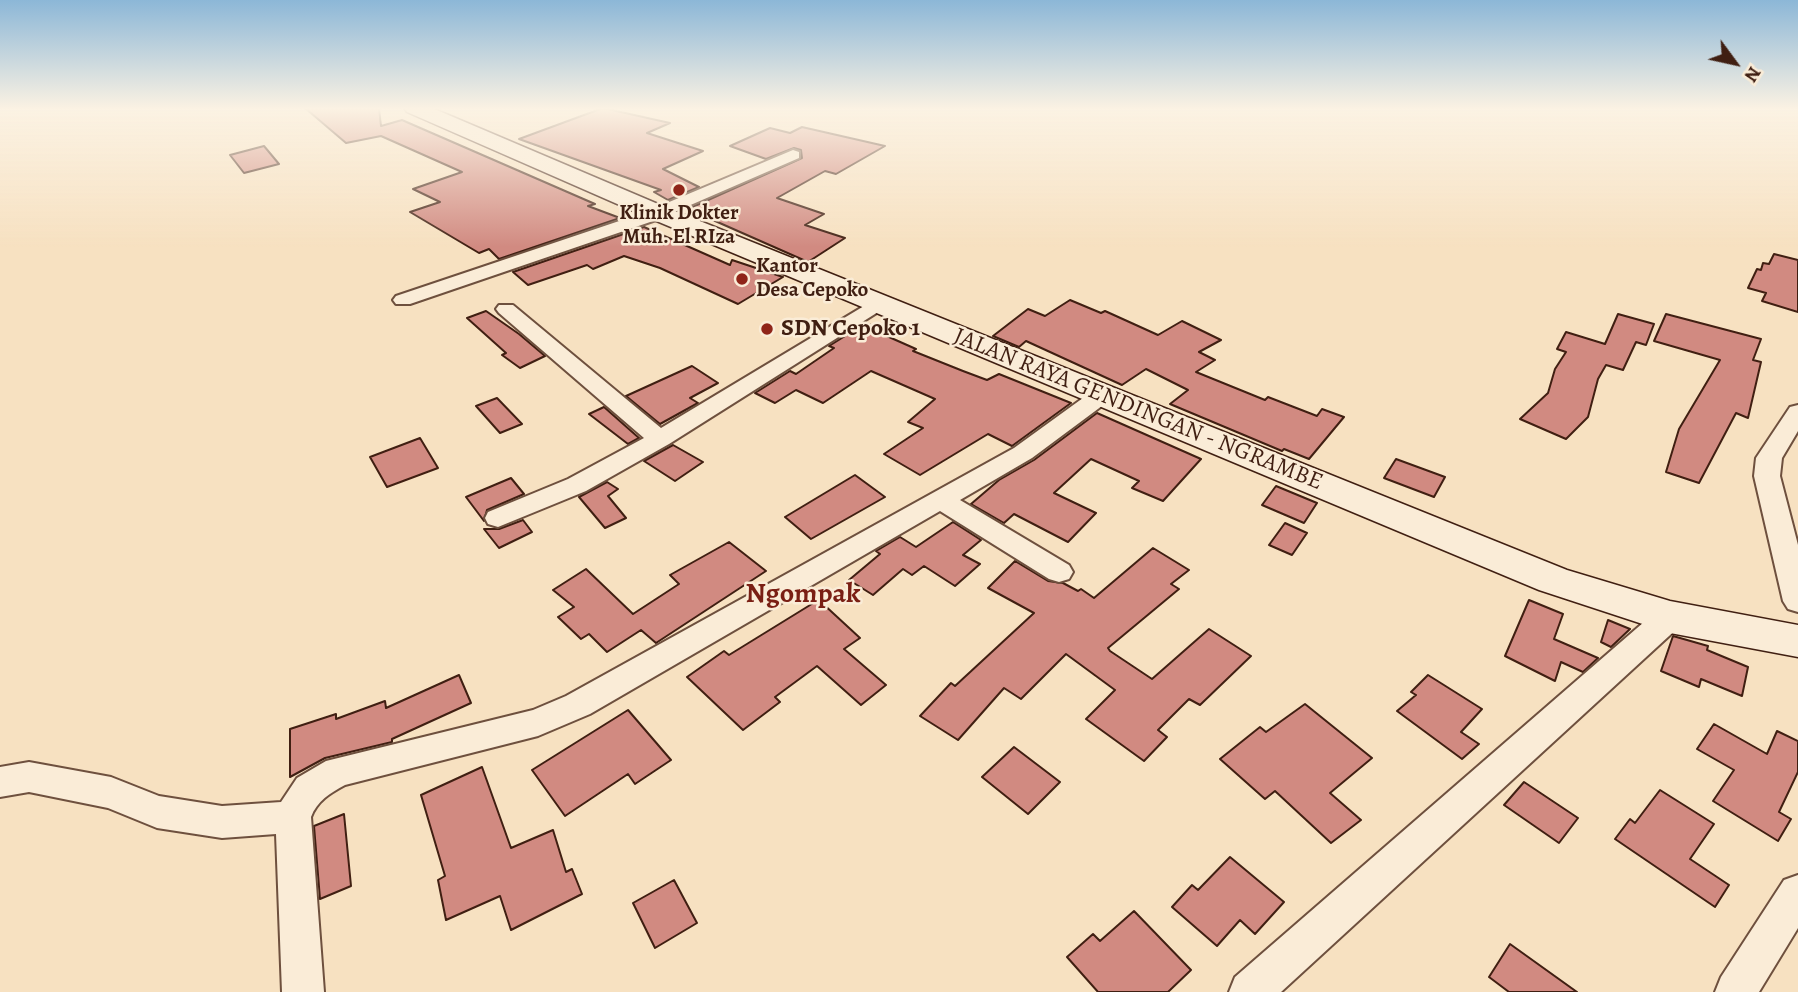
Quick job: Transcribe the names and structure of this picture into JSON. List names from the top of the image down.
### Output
{
  "streets": {
    "main road": ["JALAN RAYA GENDINGAN - NGRAMBE"]
  },
  "districts": ["Ngompak"],
  "places": ["Klinik Dokter Muh. El RIza", "Kantor Desa Cepoko", "SDN Cepoko 1"],
  "north": "bottom right"
}
